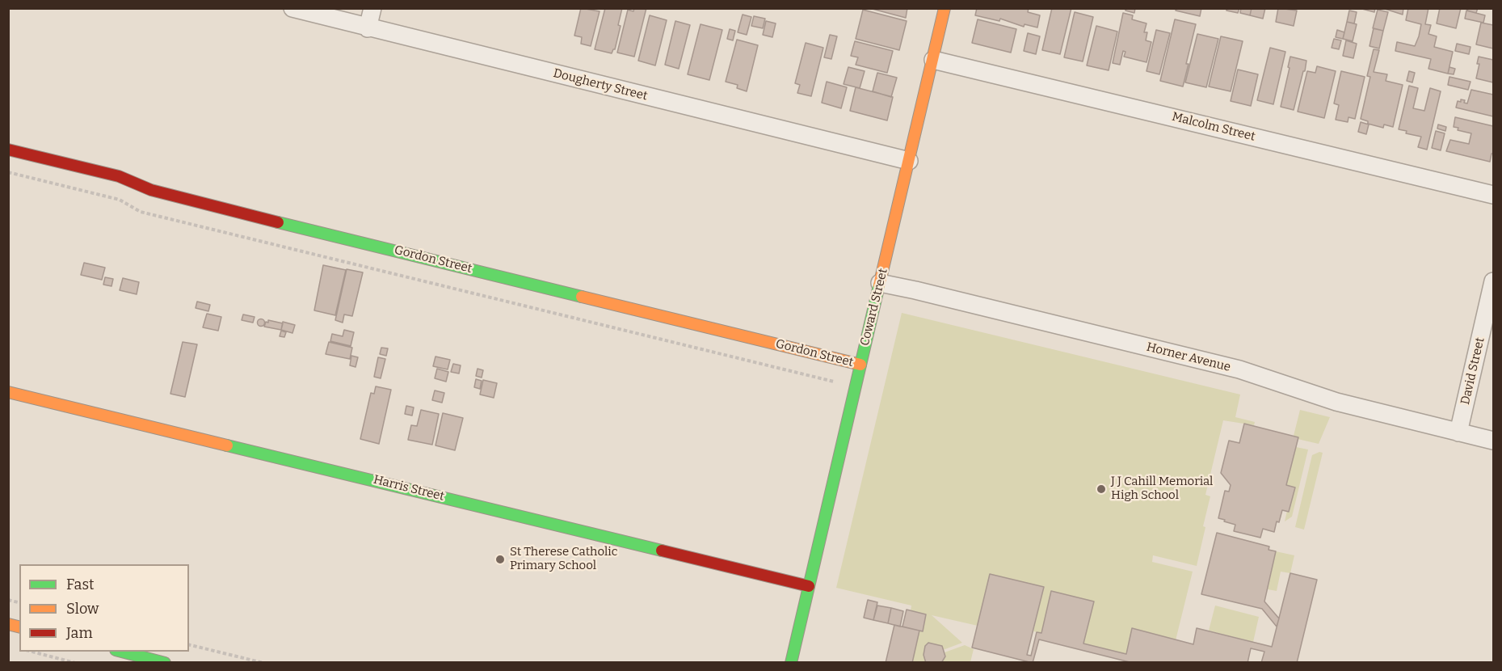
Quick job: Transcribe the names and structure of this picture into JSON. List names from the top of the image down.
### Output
{
  "streets": {
    "street": [
      "Dougherty Street",
      "Malcolm Street",
      "Gordon Street",
      "Coward Street",
      "Horner Avenue",
      "David Street",
      "Harris Street"
    ]
  },
  "crossings": [
    ["Dougherty Street", "Coward Street"],
    ["Malcolm Street", "Coward Street"],
    ["Gordon Street", "Coward Street"],
    ["Coward Street", "Horner Avenue"],
    ["Coward Street", "Harris Street"],
    ["Horner Avenue", "David Street"]
  ],
  "places": ["J J Cahill Memorial High School", "St Therese Catholic Primary School"],
  "legend": ["Fast", "Slow", "Jam"]
}
